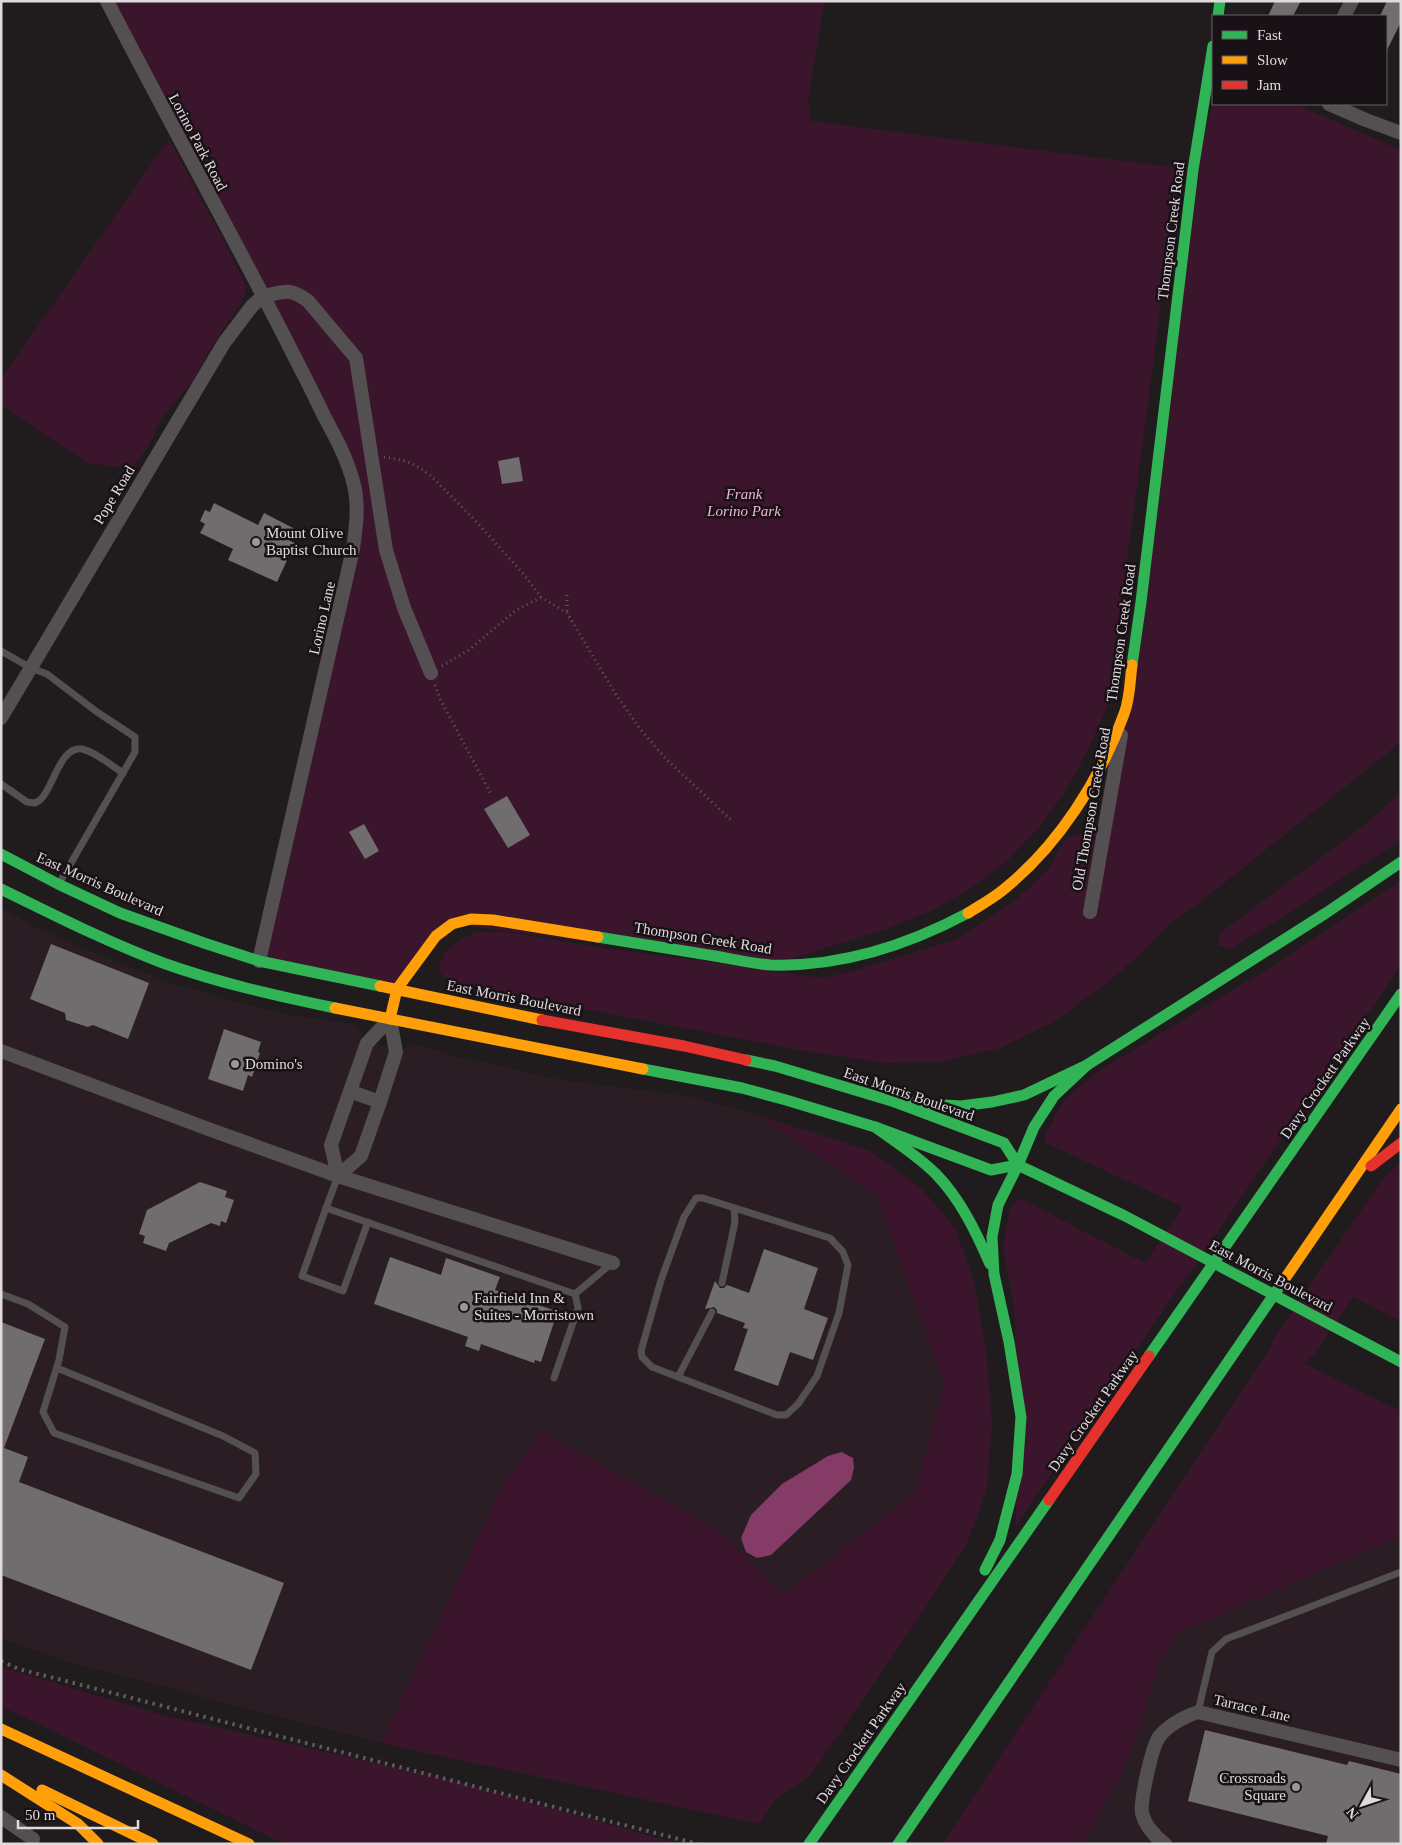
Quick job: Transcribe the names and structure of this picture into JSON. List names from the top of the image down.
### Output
{
  "streets": {
    "main road": ["Thompson Creek Road", "East Morris Boulevard", "Davy Crockett Parkway"],
    "street": [
      "Lorino Park Road",
      "Pope Road",
      "Lorino Lane",
      "Old Thompson Creek Road",
      "Tarrace Lane"
    ]
  },
  "crossings": [
    ["Lorino Park Road", "Pope Road"],
    ["Lorino Park Road", "Lorino Lane"],
    ["Thompson Creek Road", "Old Thompson Creek Road"],
    ["Thompson Creek Road", "East Morris Boulevard"],
    ["Pope Road", "Lorino Lane"],
    ["Lorino Lane", "East Morris Boulevard"]
  ],
  "parks": ["Frank Lorino Park"],
  "places": [
    "Mount Olive Baptist Church",
    "Domino's",
    "Fairfield Inn & Suites - Morristown",
    "Crossroads Square"
  ],
  "legend": ["Fast", "Slow", "Jam"],
  "scale_bar": "50 m",
  "north": "bottom left"
}
